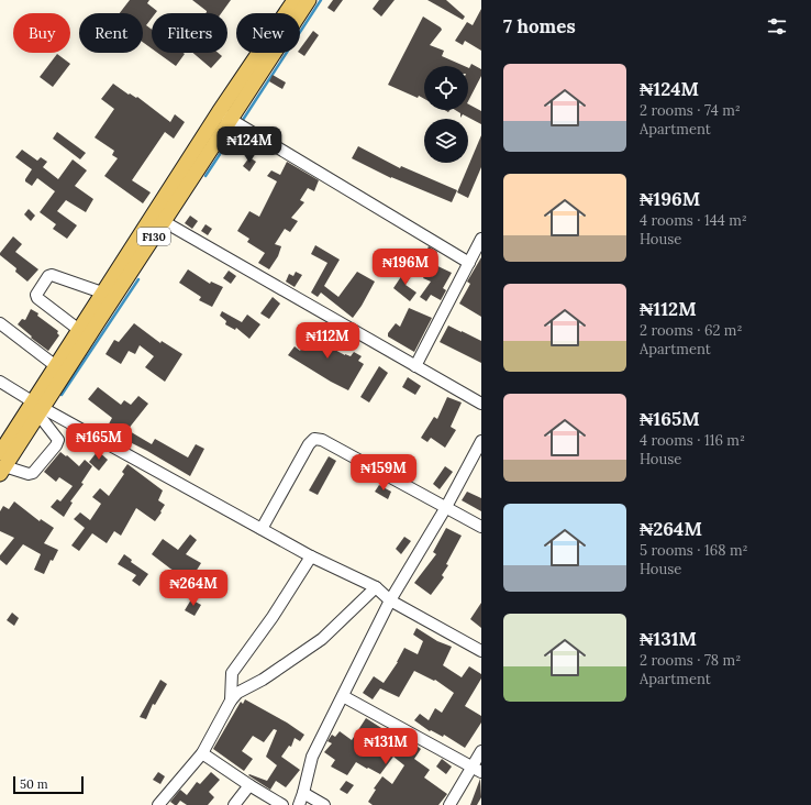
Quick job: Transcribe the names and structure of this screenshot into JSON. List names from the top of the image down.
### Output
{
  "streets": {
    "main road": ["F130"]
  },
  "scale_bar": "50 m",
  "page": {
    "heading": "7 homes",
    "chip": [
      "Buy",
      "Rent",
      "Filters",
      "New"
    ],
    "list": [
      {
        "name": "₦124M",
        "note": "2 rooms · 74 m² · Apartment"
      },
      {
        "name": "₦196M",
        "note": "4 rooms · 144 m² · House"
      },
      {
        "name": "₦112M",
        "note": "2 rooms · 62 m² · Apartment"
      },
      {
        "name": "₦165M",
        "note": "4 rooms · 116 m² · House"
      },
      {
        "name": "₦264M",
        "note": "5 rooms · 168 m² · House"
      },
      {
        "name": "₦131M",
        "note": "2 rooms · 78 m² · Apartment"
      }
    ],
    "price": [
      "₦124M",
      "₦196M",
      "₦112M",
      "₦165M",
      "₦159M",
      "₦264M",
      "₦131M"
    ],
    "scale": "50 m"
  }
}
